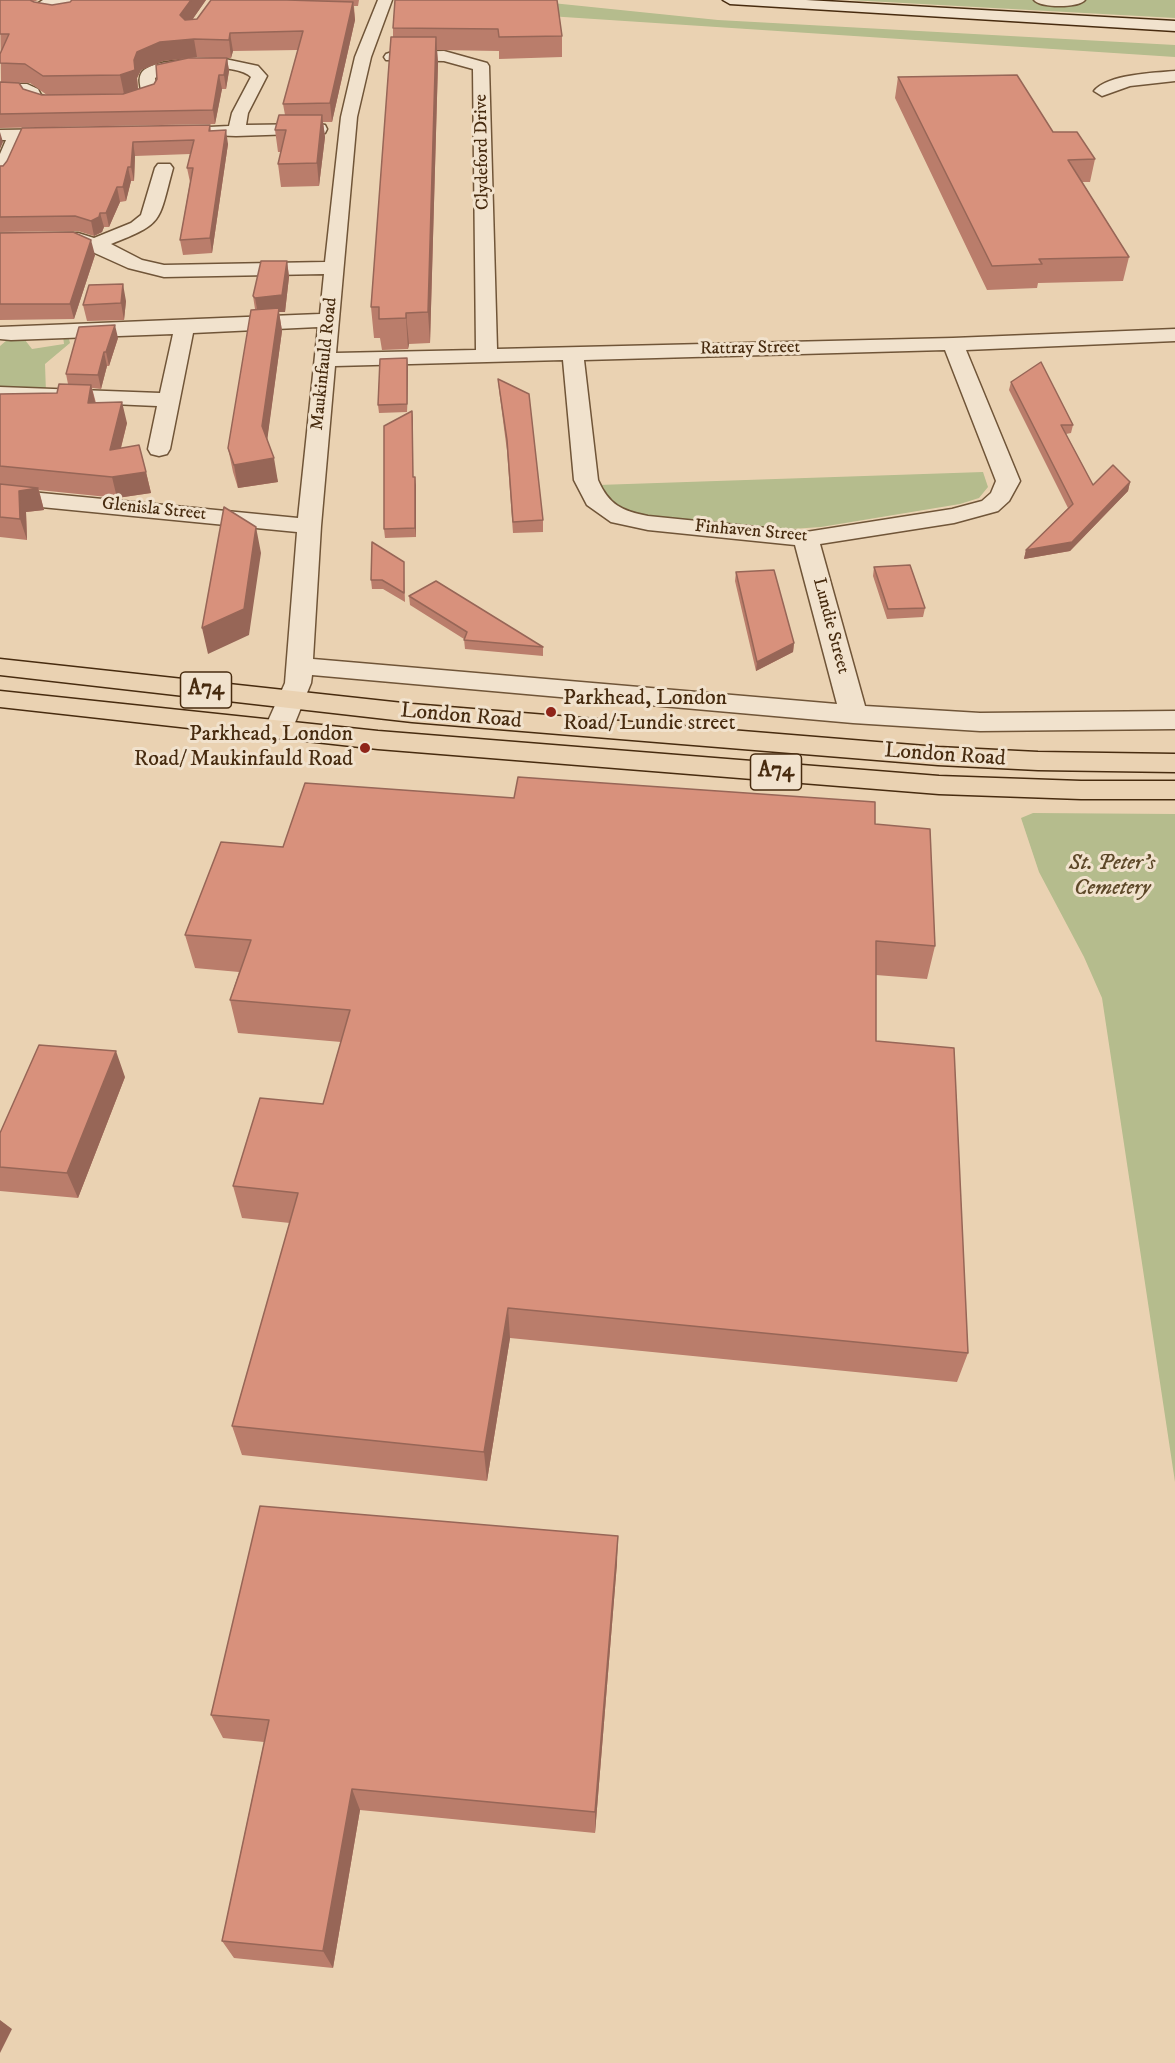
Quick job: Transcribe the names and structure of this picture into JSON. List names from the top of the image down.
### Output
{
  "streets": {
    "main road": ["A74", "London Road"],
    "street": [
      "Clydeford Drive",
      "Rattray Street",
      "Maukinfauld Road",
      "Glenisla Street",
      "Finhaven Street",
      "Lundie Street"
    ]
  },
  "crossings": [
    ["Clydeford Drive", "Rattray Street"],
    ["Clydeford Drive", "Maukinfauld Road"],
    ["Rattray Street", "Maukinfauld Road"],
    ["Rattray Street", "Finhaven Street"],
    ["Maukinfauld Road", "Glenisla Street"],
    ["Maukinfauld Road", "London Road"],
    ["Finhaven Street", "Lundie Street"]
  ],
  "parks": ["St. Peter's Cemetery"],
  "places": ["Parkhead, London Road/ Lundie street", "Parkhead, London Road/ Maukinfauld Road"]
}
